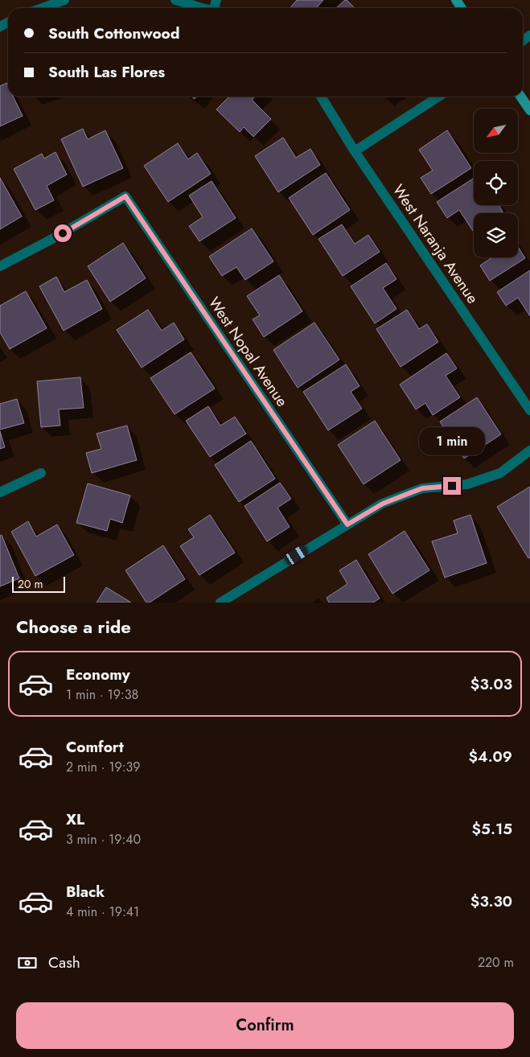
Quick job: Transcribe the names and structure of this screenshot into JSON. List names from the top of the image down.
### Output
{
  "streets": {
    "street": ["West Naranja Avenue", "West Nopal Avenue"]
  },
  "scale_bar": "20 m",
  "north": "bottom left",
  "page": {
    "banner": ["South Cottonwood", "South Las Flores"],
    "bubble": "1 min",
    "scale": "20 m",
    "heading": "Choose a ride",
    "list": [
      {
        "name": "Economy",
        "note": "1 min · 19:38",
        "value": "$3.03"
      },
      {
        "name": "Comfort",
        "note": "2 min · 19:39",
        "value": "$4.09"
      },
      {
        "name": "XL",
        "note": "3 min · 19:40",
        "value": "$5.15"
      },
      {
        "name": "Black",
        "note": "4 min · 19:41",
        "value": "$3.30"
      }
    ],
    "pay": ["Cash", "220 m"],
    "buttons": "Confirm"
  }
}
